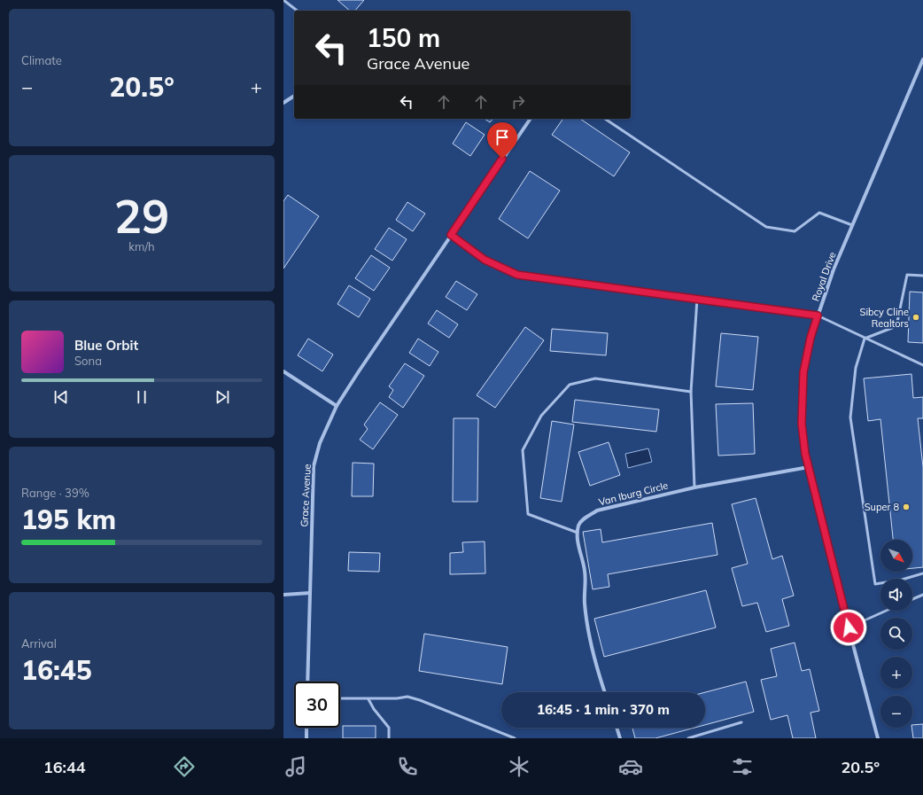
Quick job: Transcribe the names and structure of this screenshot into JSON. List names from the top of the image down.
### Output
{
  "streets": {
    "street": ["Royal Drive", "Van Iburg Circle", "Grace Avenue"]
  },
  "crossings": [
    ["Royal Drive", "Van Iburg Circle"]
  ],
  "places": ["Sibcy Cline Realtors", "Super 8"],
  "north": "bottom right",
  "page": {
    "tile": [
      "Climate",
      ["29", "km/h"],
      ["Range · 39%", "195 km"],
      ["Arrival", "16:45"]
    ],
    "turn": ["150 m", "Grace Avenue"],
    "heat": ["−", "20.5°", "+"],
    "song": ["Blue Orbit", "Sona"],
    "map_buttons": ["+", "−"],
    "limit": "30",
    "trip": "16:45 · 1 min · 370 m",
    "tabs": ["16:44", "20.5°"]
  }
}
